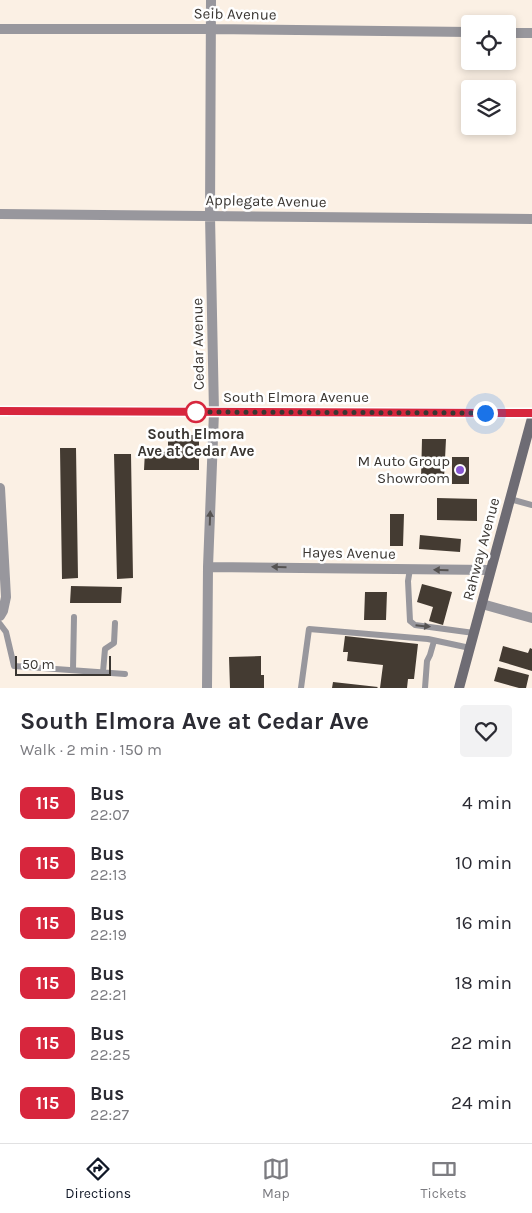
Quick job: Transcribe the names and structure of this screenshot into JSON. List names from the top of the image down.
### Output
{
  "streets": {
    "main road": ["South Elmora Avenue", "Rahway Avenue"],
    "street": [
      "Seib Avenue",
      "Applegate Avenue",
      "Cedar Avenue",
      "Hayes Avenue"
    ]
  },
  "crossings": [
    ["Seib Avenue", "Cedar Avenue"],
    ["Applegate Avenue", "Cedar Avenue"],
    ["Cedar Avenue", "South Elmora Avenue"],
    ["Cedar Avenue", "Hayes Avenue"],
    ["Rahway Avenue", "Hayes Avenue"]
  ],
  "one_way": ["Hayes Avenue"],
  "places": ["South Elmora Ave at Cedar Ave", "M Auto Group Showroom"],
  "lines": ["bus line 115"],
  "scale_bar": "50 m",
  "page": {
    "scale": "50 m",
    "heading": ["South Elmora Ave at Cedar Ave", "Walk · 2 min · 150 m"],
    "list": [
      {
        "mark": "115",
        "name": "Bus",
        "note": "22:07",
        "value": "4 min"
      },
      {
        "mark": "115",
        "name": "Bus",
        "note": "22:13",
        "value": "10 min"
      },
      {
        "mark": "115",
        "name": "Bus",
        "note": "22:19",
        "value": "16 min"
      },
      {
        "mark": "115",
        "name": "Bus",
        "note": "22:21",
        "value": "18 min"
      },
      {
        "mark": "115",
        "name": "Bus",
        "note": "22:25",
        "value": "22 min"
      },
      {
        "mark": "115",
        "name": "Bus",
        "note": "22:27",
        "value": "24 min"
      }
    ],
    "tabs": ["Directions", "Map", "Tickets"]
  }
}
